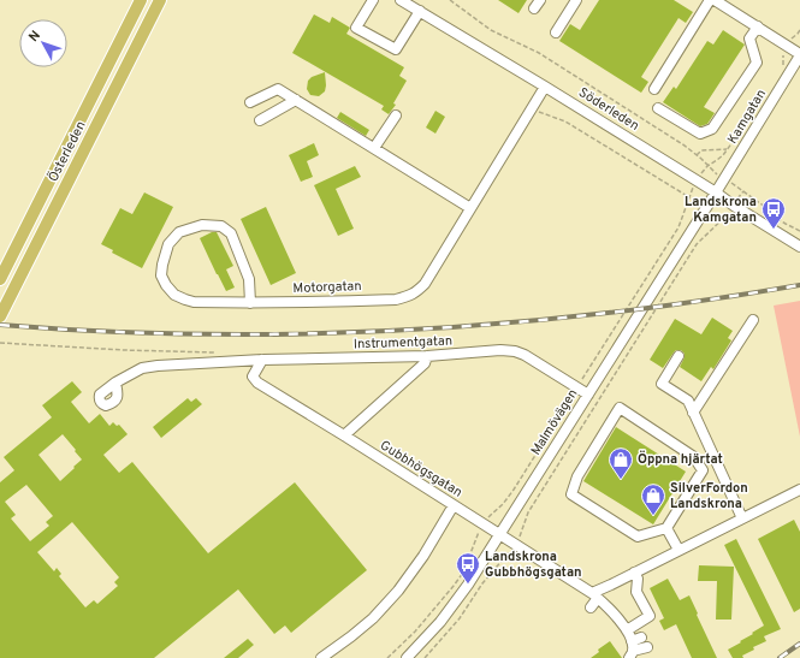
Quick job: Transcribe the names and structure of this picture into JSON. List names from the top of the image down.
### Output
{
  "streets": {
    "main road": ["Österleden"],
    "street": [
      "Söderleden",
      "Kamgatan",
      "Motorgatan",
      "Instrumentgatan",
      "Malmövägen",
      "Gubbhögsgatan"
    ]
  },
  "crossings": [
    ["Söderleden", "Kamgatan"],
    ["Söderleden", "Motorgatan"],
    ["Söderleden", "Malmövägen"],
    ["Kamgatan", "Malmövägen"],
    ["Instrumentgatan", "Malmövägen"],
    ["Instrumentgatan", "Gubbhögsgatan"],
    ["Malmövägen", "Gubbhögsgatan"]
  ],
  "places": {
    "bus stop": ["Landskrona Kamgatan", "Landskrona Gubbhögsgatan"],
    "shop": ["Öppna hjärtat", "SilverFordon Landskrona"]
  },
  "north": "top left"
}
